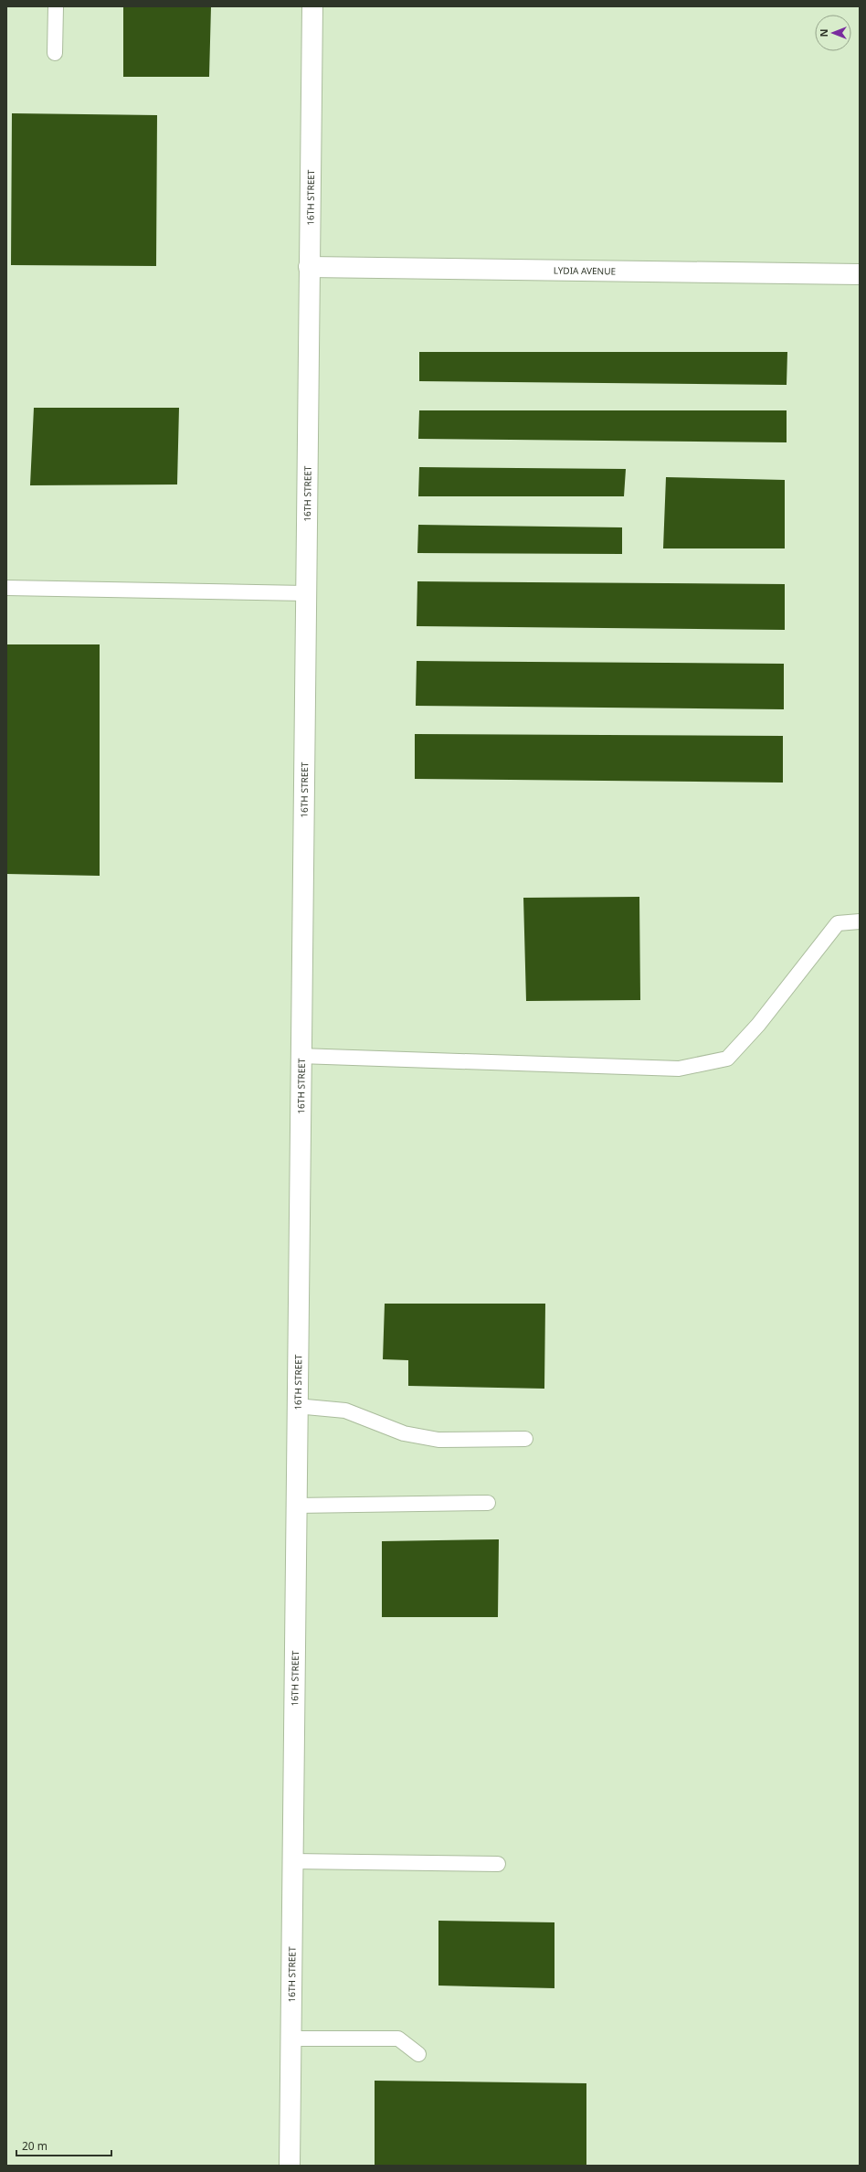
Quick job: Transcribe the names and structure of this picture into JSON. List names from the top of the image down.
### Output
{
  "streets": {
    "street": ["16TH STREET", "LYDIA AVENUE"]
  },
  "crossings": [
    ["16TH STREET", "LYDIA AVENUE"]
  ],
  "scale_bar": "20 m",
  "north": "left"
}
